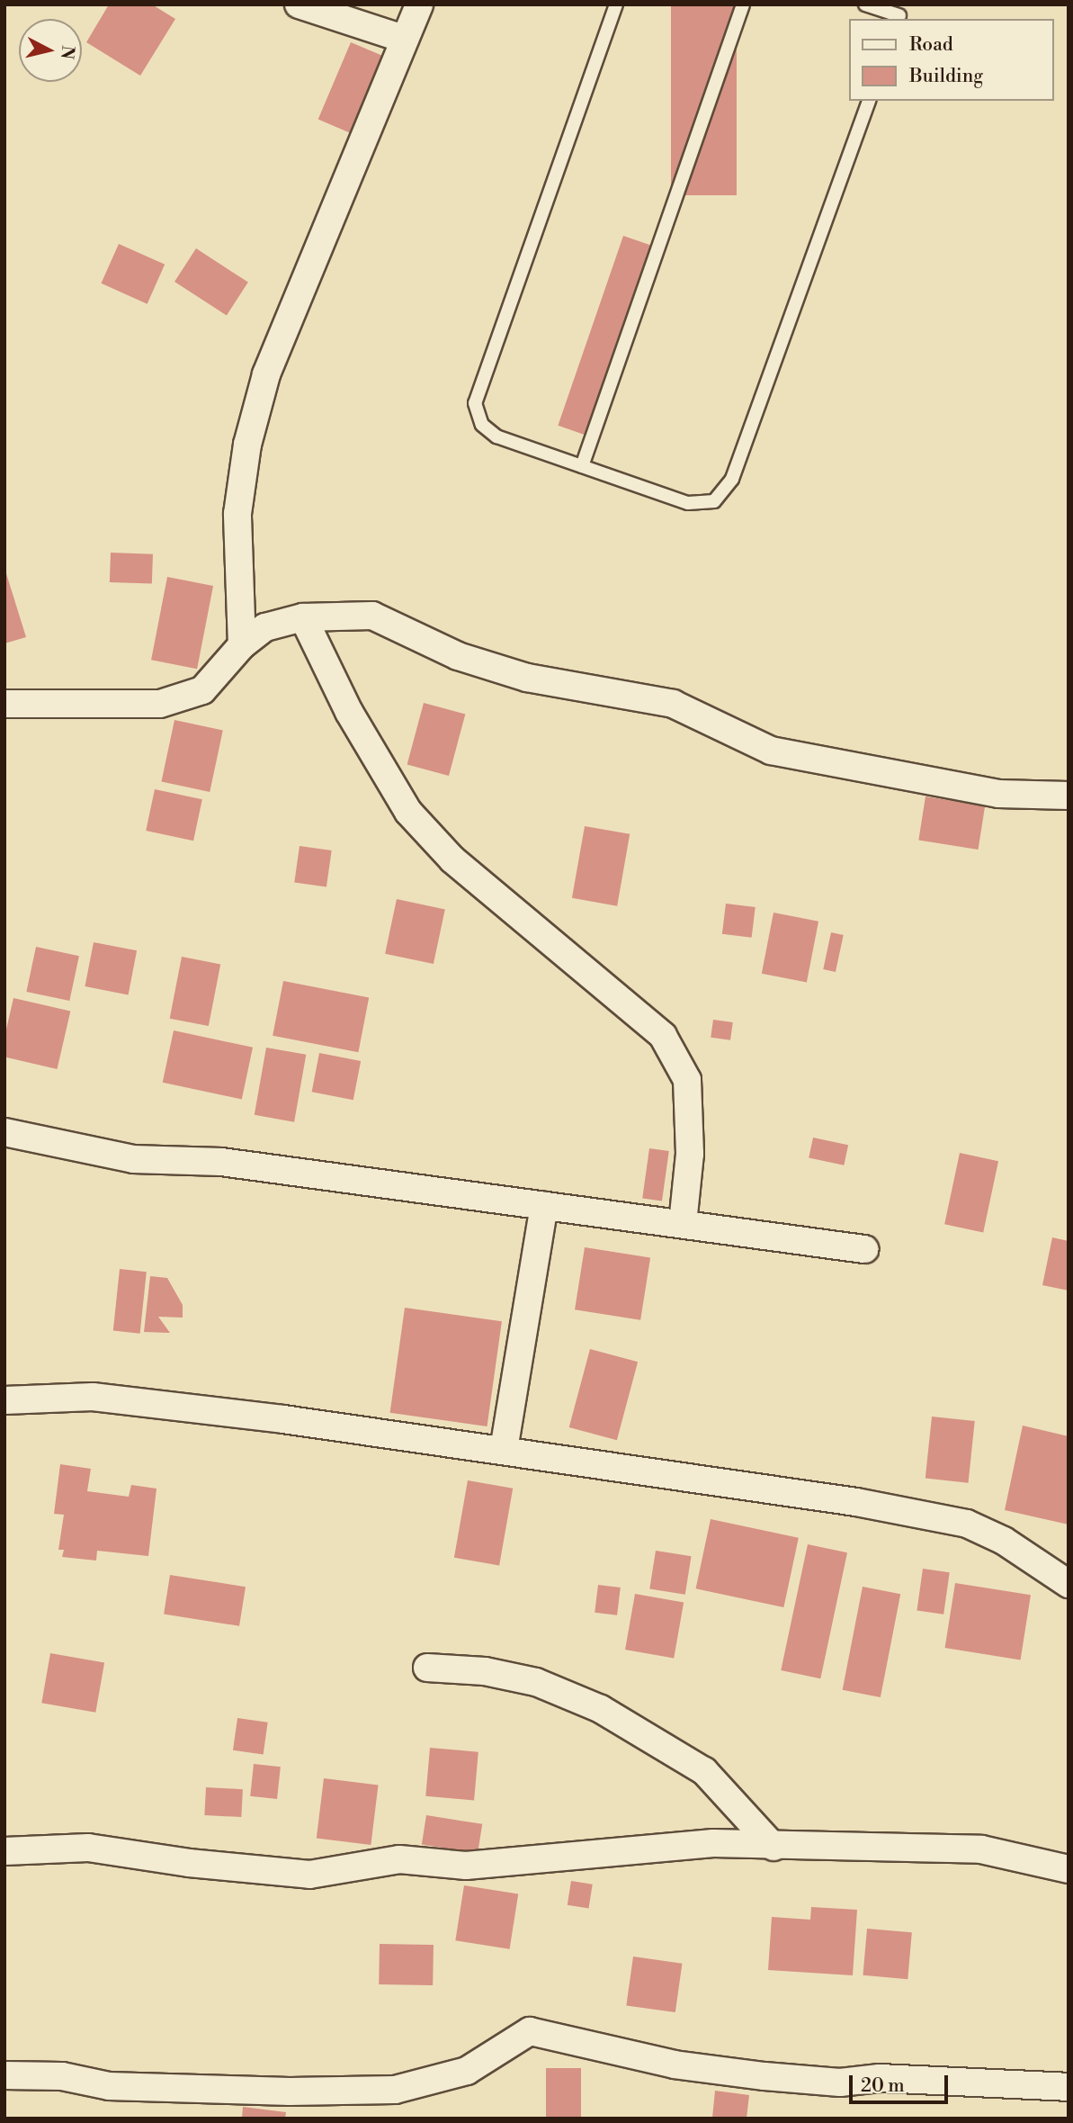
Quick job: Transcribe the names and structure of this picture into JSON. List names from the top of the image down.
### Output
{
  "legend": ["Road", "Building"],
  "scale_bar": "20 m",
  "north": "right"
}
